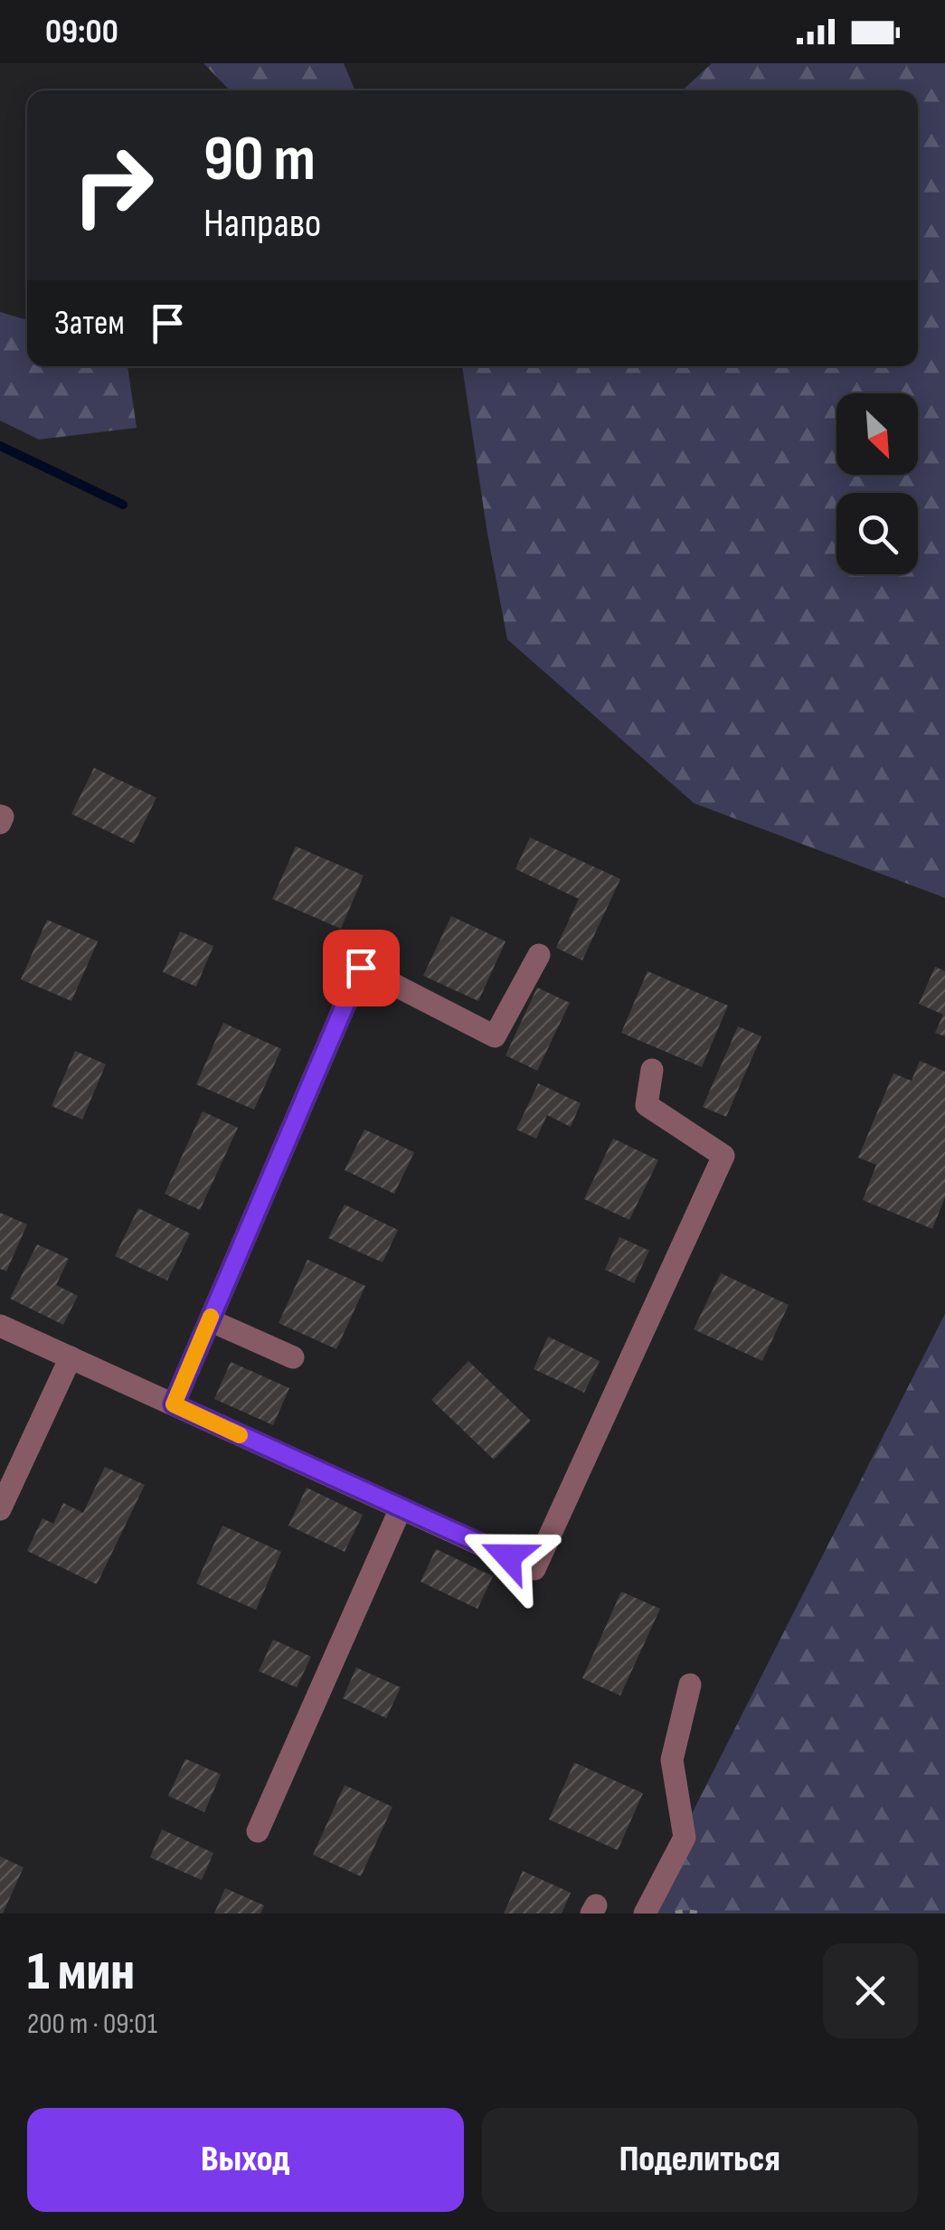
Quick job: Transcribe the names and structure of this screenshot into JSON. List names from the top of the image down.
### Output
{
  "north": "bottom right",
  "page": {
    "status": "09:00",
    "turn": ["90 m", "Направо"],
    "then": "Затем",
    "heading": ["1 мин", "200 m · 09:01"],
    "buttons": ["Выход", "Поделиться"]
  }
}
